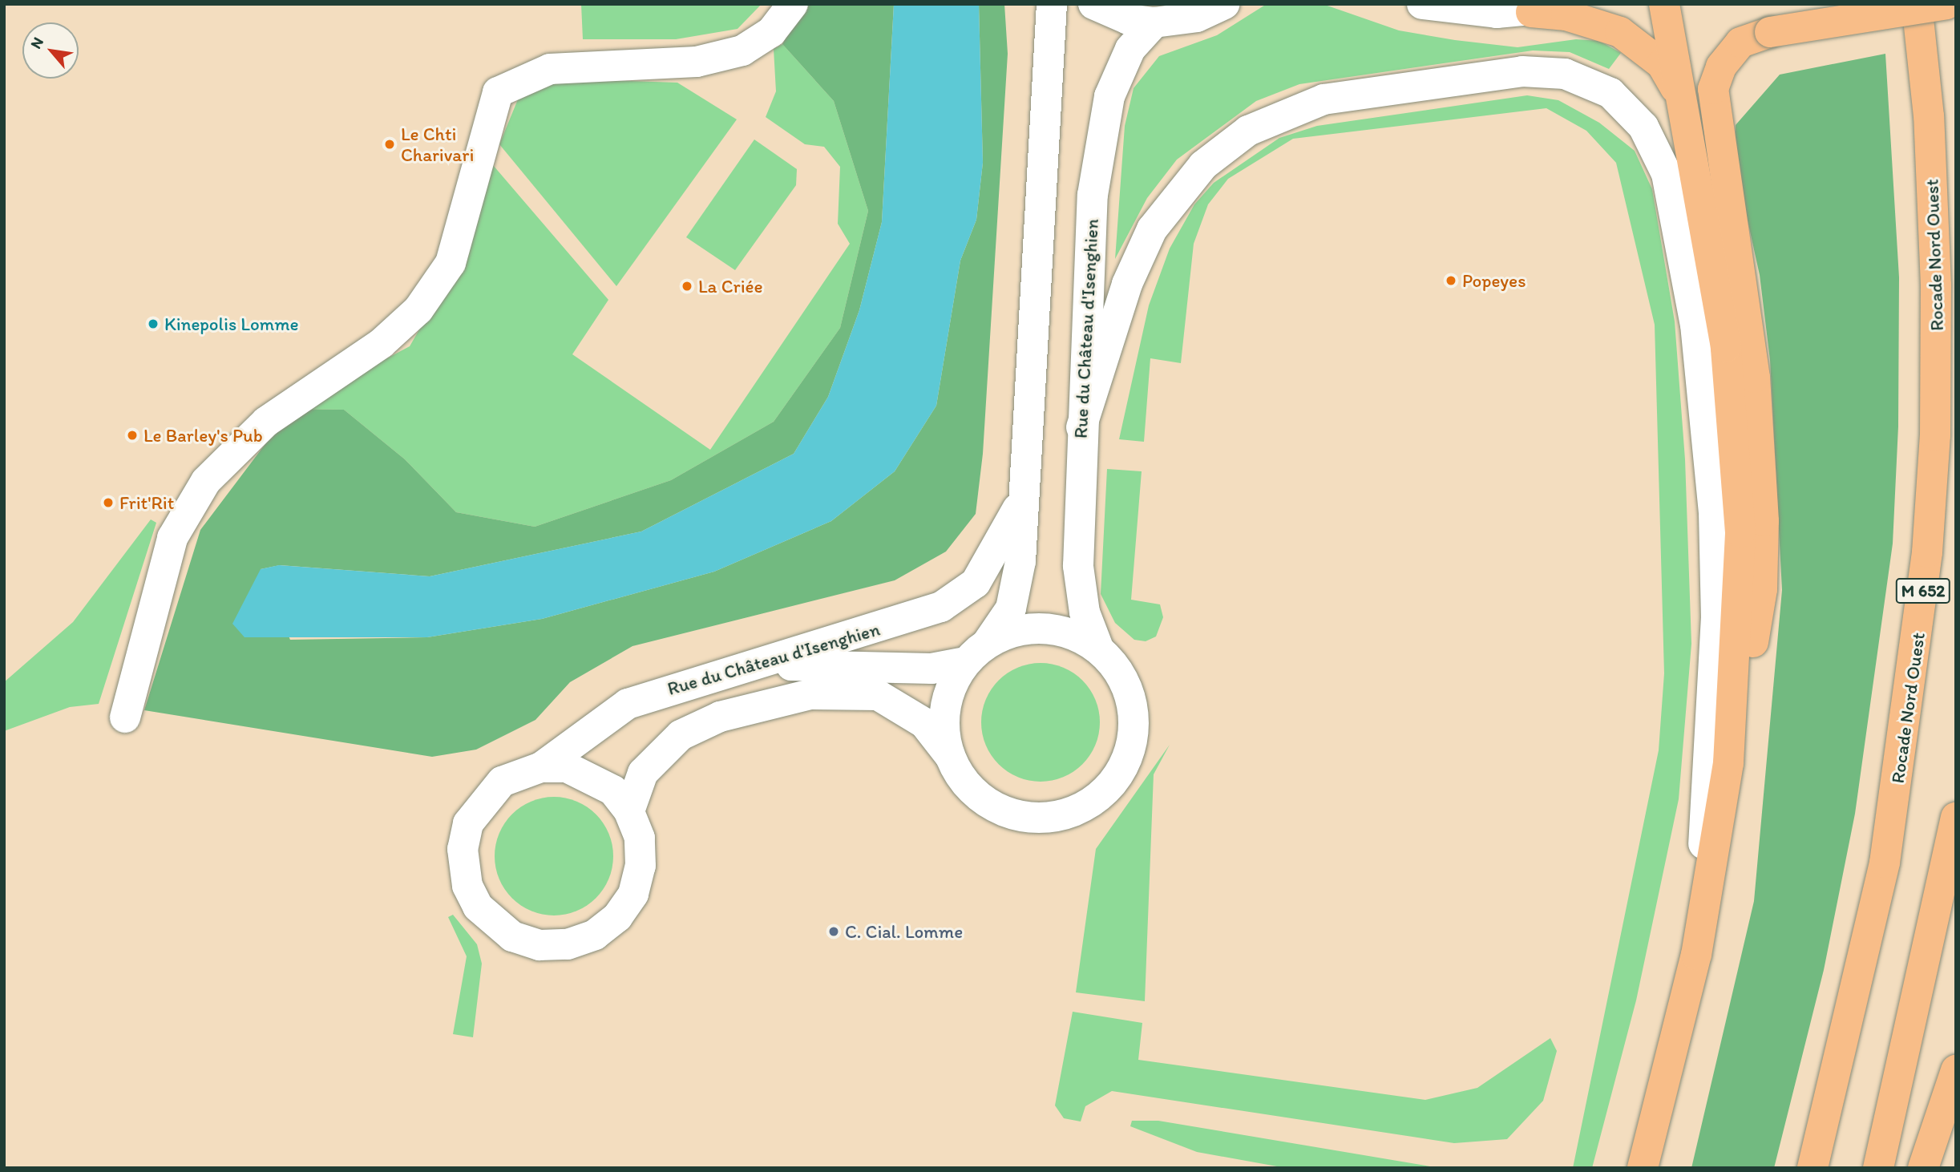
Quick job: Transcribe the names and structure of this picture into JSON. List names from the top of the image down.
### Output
{
  "streets": {
    "highway": ["Rocade Nord Ouest", "M 652"],
    "street": ["Rue du Château d'Isenghien"]
  },
  "places": [
    "Le Chti Charivari",
    "Popeyes",
    "La Criée",
    "Kinepolis Lomme",
    "Le Barley's Pub",
    "Frit'Rit",
    "C. Cial. Lomme"
  ],
  "north": "top left"
}
